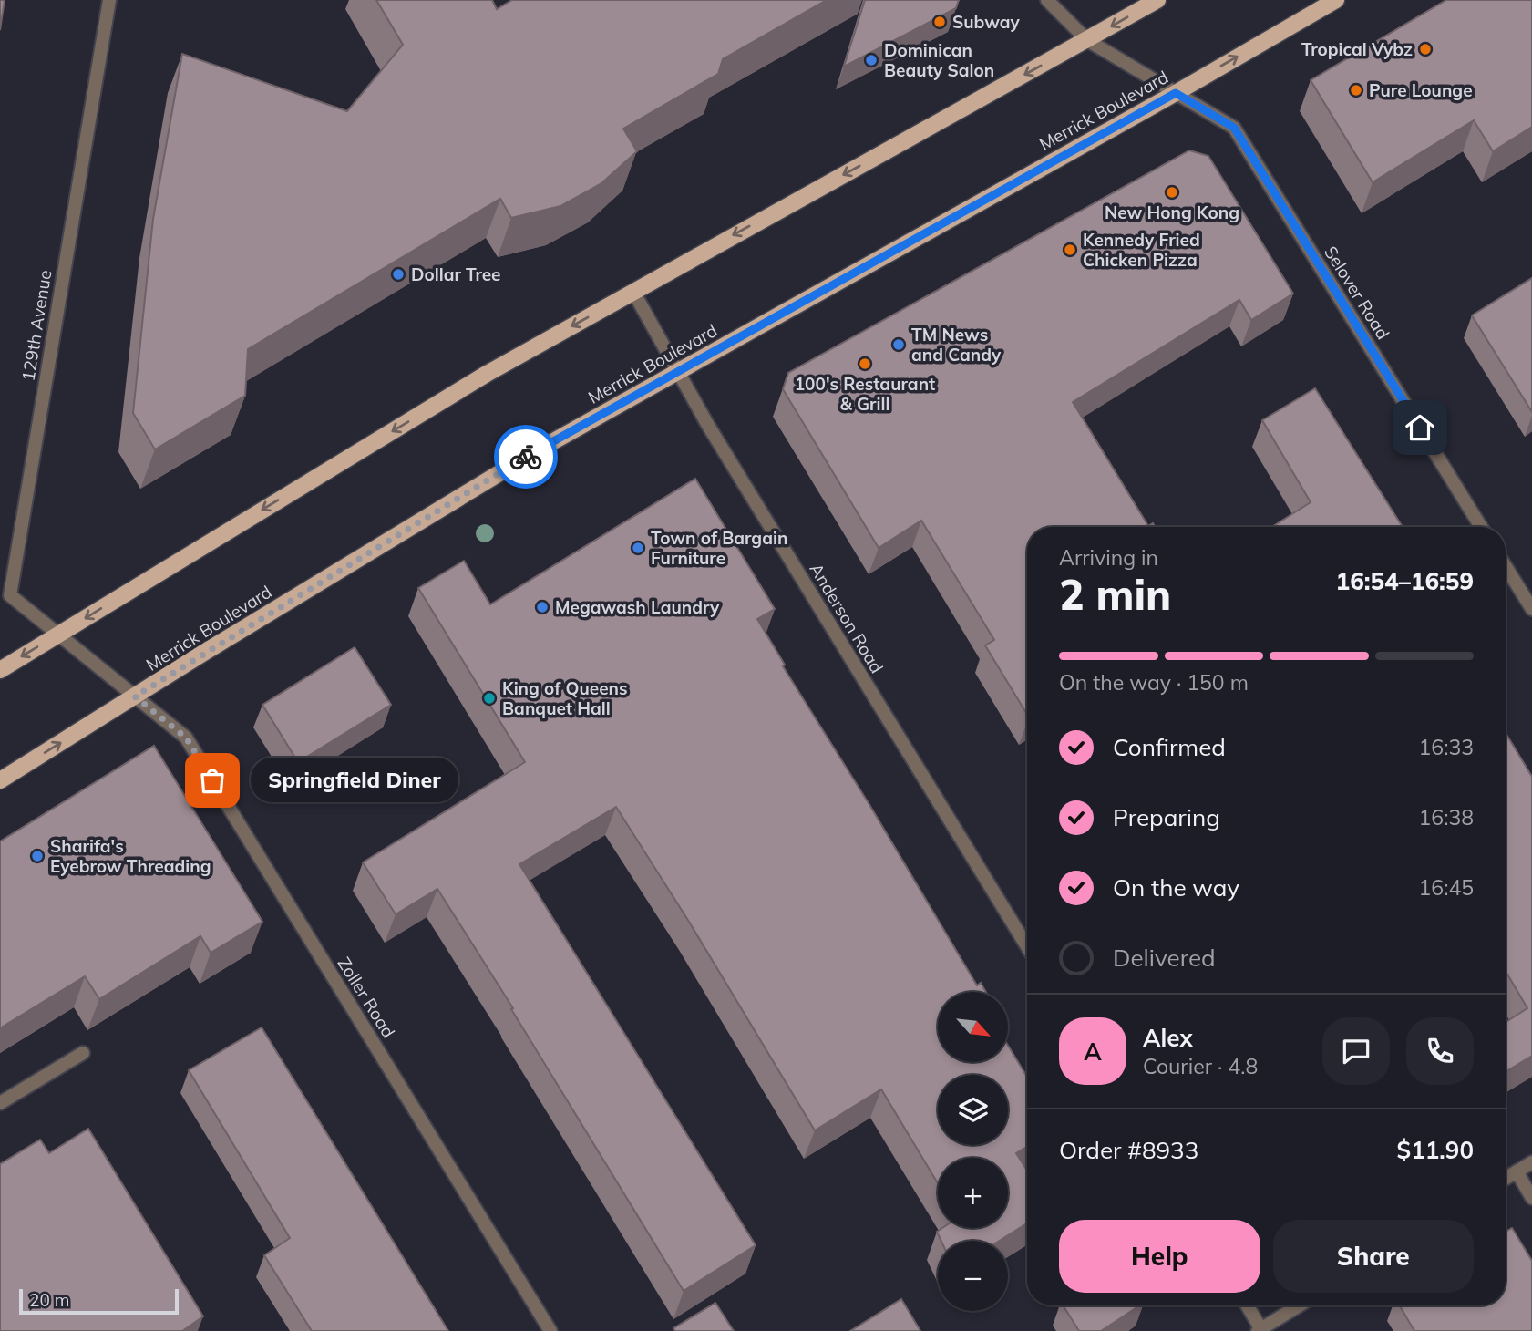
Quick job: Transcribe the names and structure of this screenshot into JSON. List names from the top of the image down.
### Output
{
  "streets": {
    "main road": ["Merrick Boulevard"],
    "street": [
      "Selover Road",
      "129th Avenue",
      "Anderson Road",
      "Zoller Road"
    ]
  },
  "crossings": [
    ["Merrick Boulevard", "Selover Road"],
    ["Merrick Boulevard", "Anderson Road"],
    ["Merrick Boulevard", "Zoller Road"],
    ["129th Avenue", "Zoller Road"]
  ],
  "places": [
    "Subway",
    "Tropical Vybz",
    "Dominican Beauty Salon",
    "Pure Lounge",
    "New Hong Kong",
    "Kennedy Fried Chicken Pizza",
    "Dollar Tree",
    "TM News and Candy",
    "100's Restaurant & Grill",
    "Town of Bargain Furniture",
    "Megawash Laundry",
    "King of Queens Banquet Hall",
    "Springfield Diner",
    "Sharifa's Eyebrow Threading"
  ],
  "scale_bar": "20 m",
  "north": "bottom right",
  "page": {
    "heading": ["2 min", "Arriving in", "16:54–16:59"],
    "panel": [
      "Alex",
      "Courier · 4.8",
      "Order #8933",
      "$11.90"
    ],
    "bar": "On the way · 150 m",
    "list": [
      ["Confirmed", "16:33"],
      ["Preparing", "16:38"],
      ["On the way", "16:45"],
      "Delivered"
    ],
    "bubble": "Springfield Diner",
    "map_buttons": ["+", "−"],
    "round": "A",
    "buttons": ["Help", "Share"],
    "scale": "20 m"
  }
}
